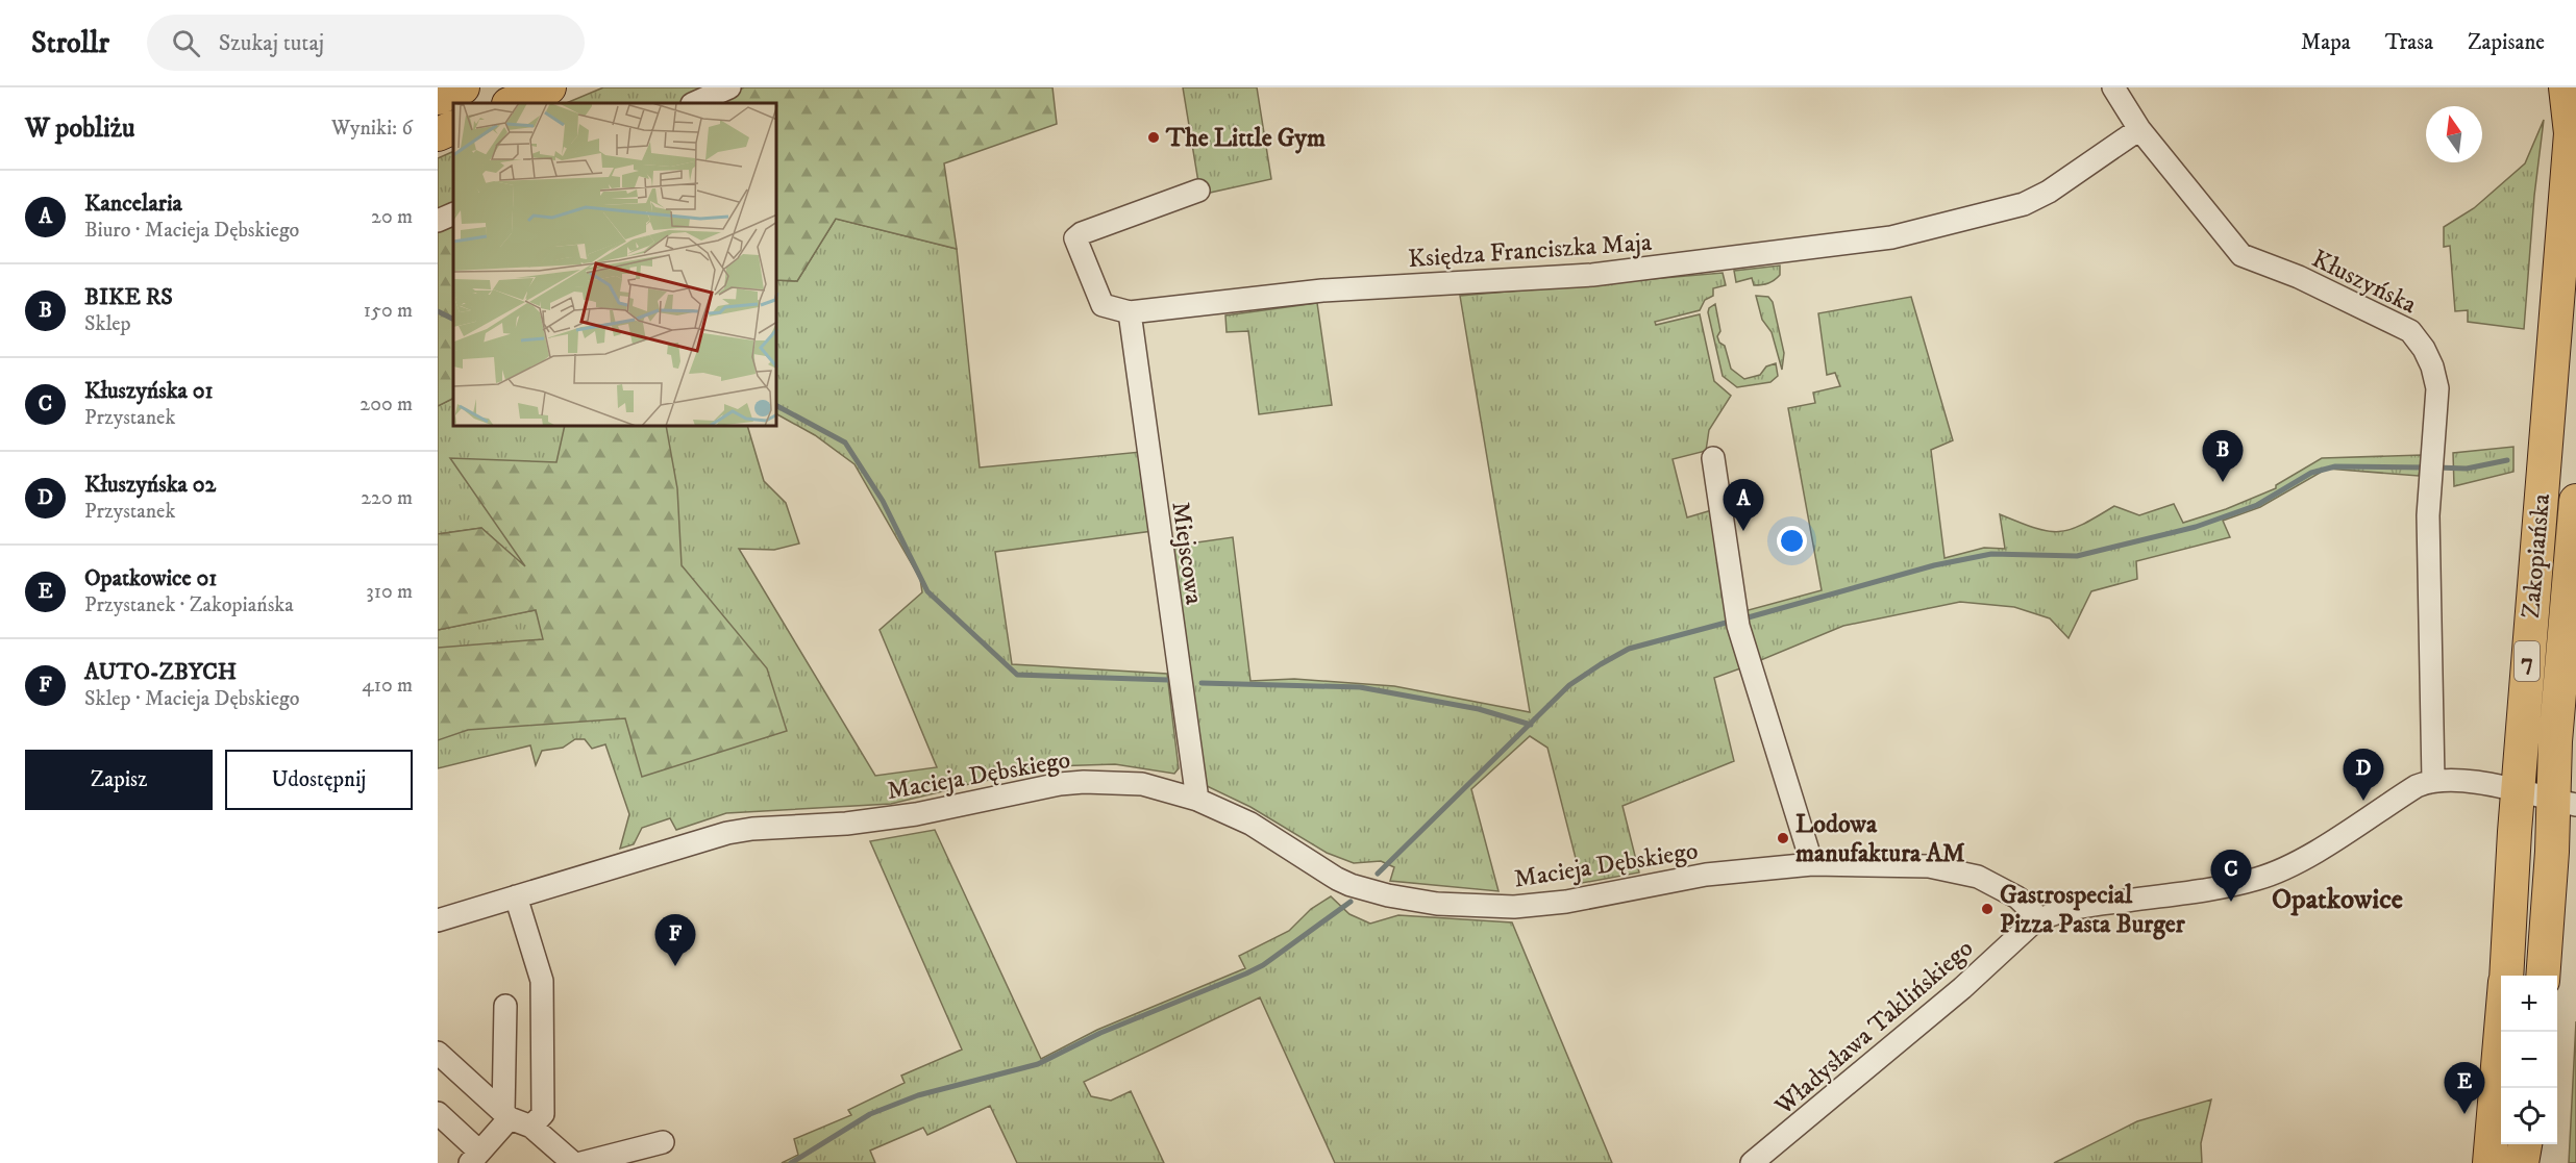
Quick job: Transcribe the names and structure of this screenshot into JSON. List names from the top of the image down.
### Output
{
  "streets": {
    "highway": ["Zakopiańska", "7"],
    "street": [
      "Księdza Franciszka Maja",
      "Kłuszyńska",
      "Miejscowa",
      "Macieja Dębskiego",
      "Władysława Taklińskiego"
    ]
  },
  "crossings": [
    ["Księdza Franciszka Maja", "Kłuszyńska"],
    ["Księdza Franciszka Maja", "Miejscowa"],
    ["Kłuszyńska", "Władysława Taklińskiego"],
    ["Miejscowa", "Macieja Dębskiego"],
    ["Macieja Dębskiego", "Władysława Taklińskiego"]
  ],
  "districts": ["Opatkowice"],
  "places": ["The Little Gym", "Lodowa manufaktura AM", "Gastrospecial Pizza Pasta Burger"],
  "north": "top",
  "page": {
    "header": "Strollr",
    "search": "Szukaj tutaj",
    "nav": ["Mapa", "Trasa", "Zapisane"],
    "heading": ["W pobliżu", "Wyniki: 6"],
    "list": [
      {
        "mark": "A",
        "name": "Kancelaria",
        "note": "Biuro · Macieja Dębskiego",
        "value": "20 m"
      },
      {
        "mark": "B",
        "name": "BIKE RS",
        "note": "Sklep",
        "value": "150 m"
      },
      {
        "mark": "C",
        "name": "Kłuszyńska 01",
        "note": "Przystanek",
        "value": "200 m"
      },
      {
        "mark": "D",
        "name": "Kłuszyńska 02",
        "note": "Przystanek",
        "value": "220 m"
      },
      {
        "mark": "E",
        "name": "Opatkowice 01",
        "note": "Przystanek · Zakopiańska",
        "value": "310 m"
      },
      {
        "mark": "F",
        "name": "AUTO-ZBYCH",
        "note": "Sklep · Macieja Dębskiego",
        "value": "410 m"
      }
    ],
    "pins": [
      "B",
      "A",
      "D",
      "C",
      "F",
      "E"
    ],
    "buttons": ["Zapisz", "Udostępnij"],
    "map_buttons": ["+", "−"]
  }
}
